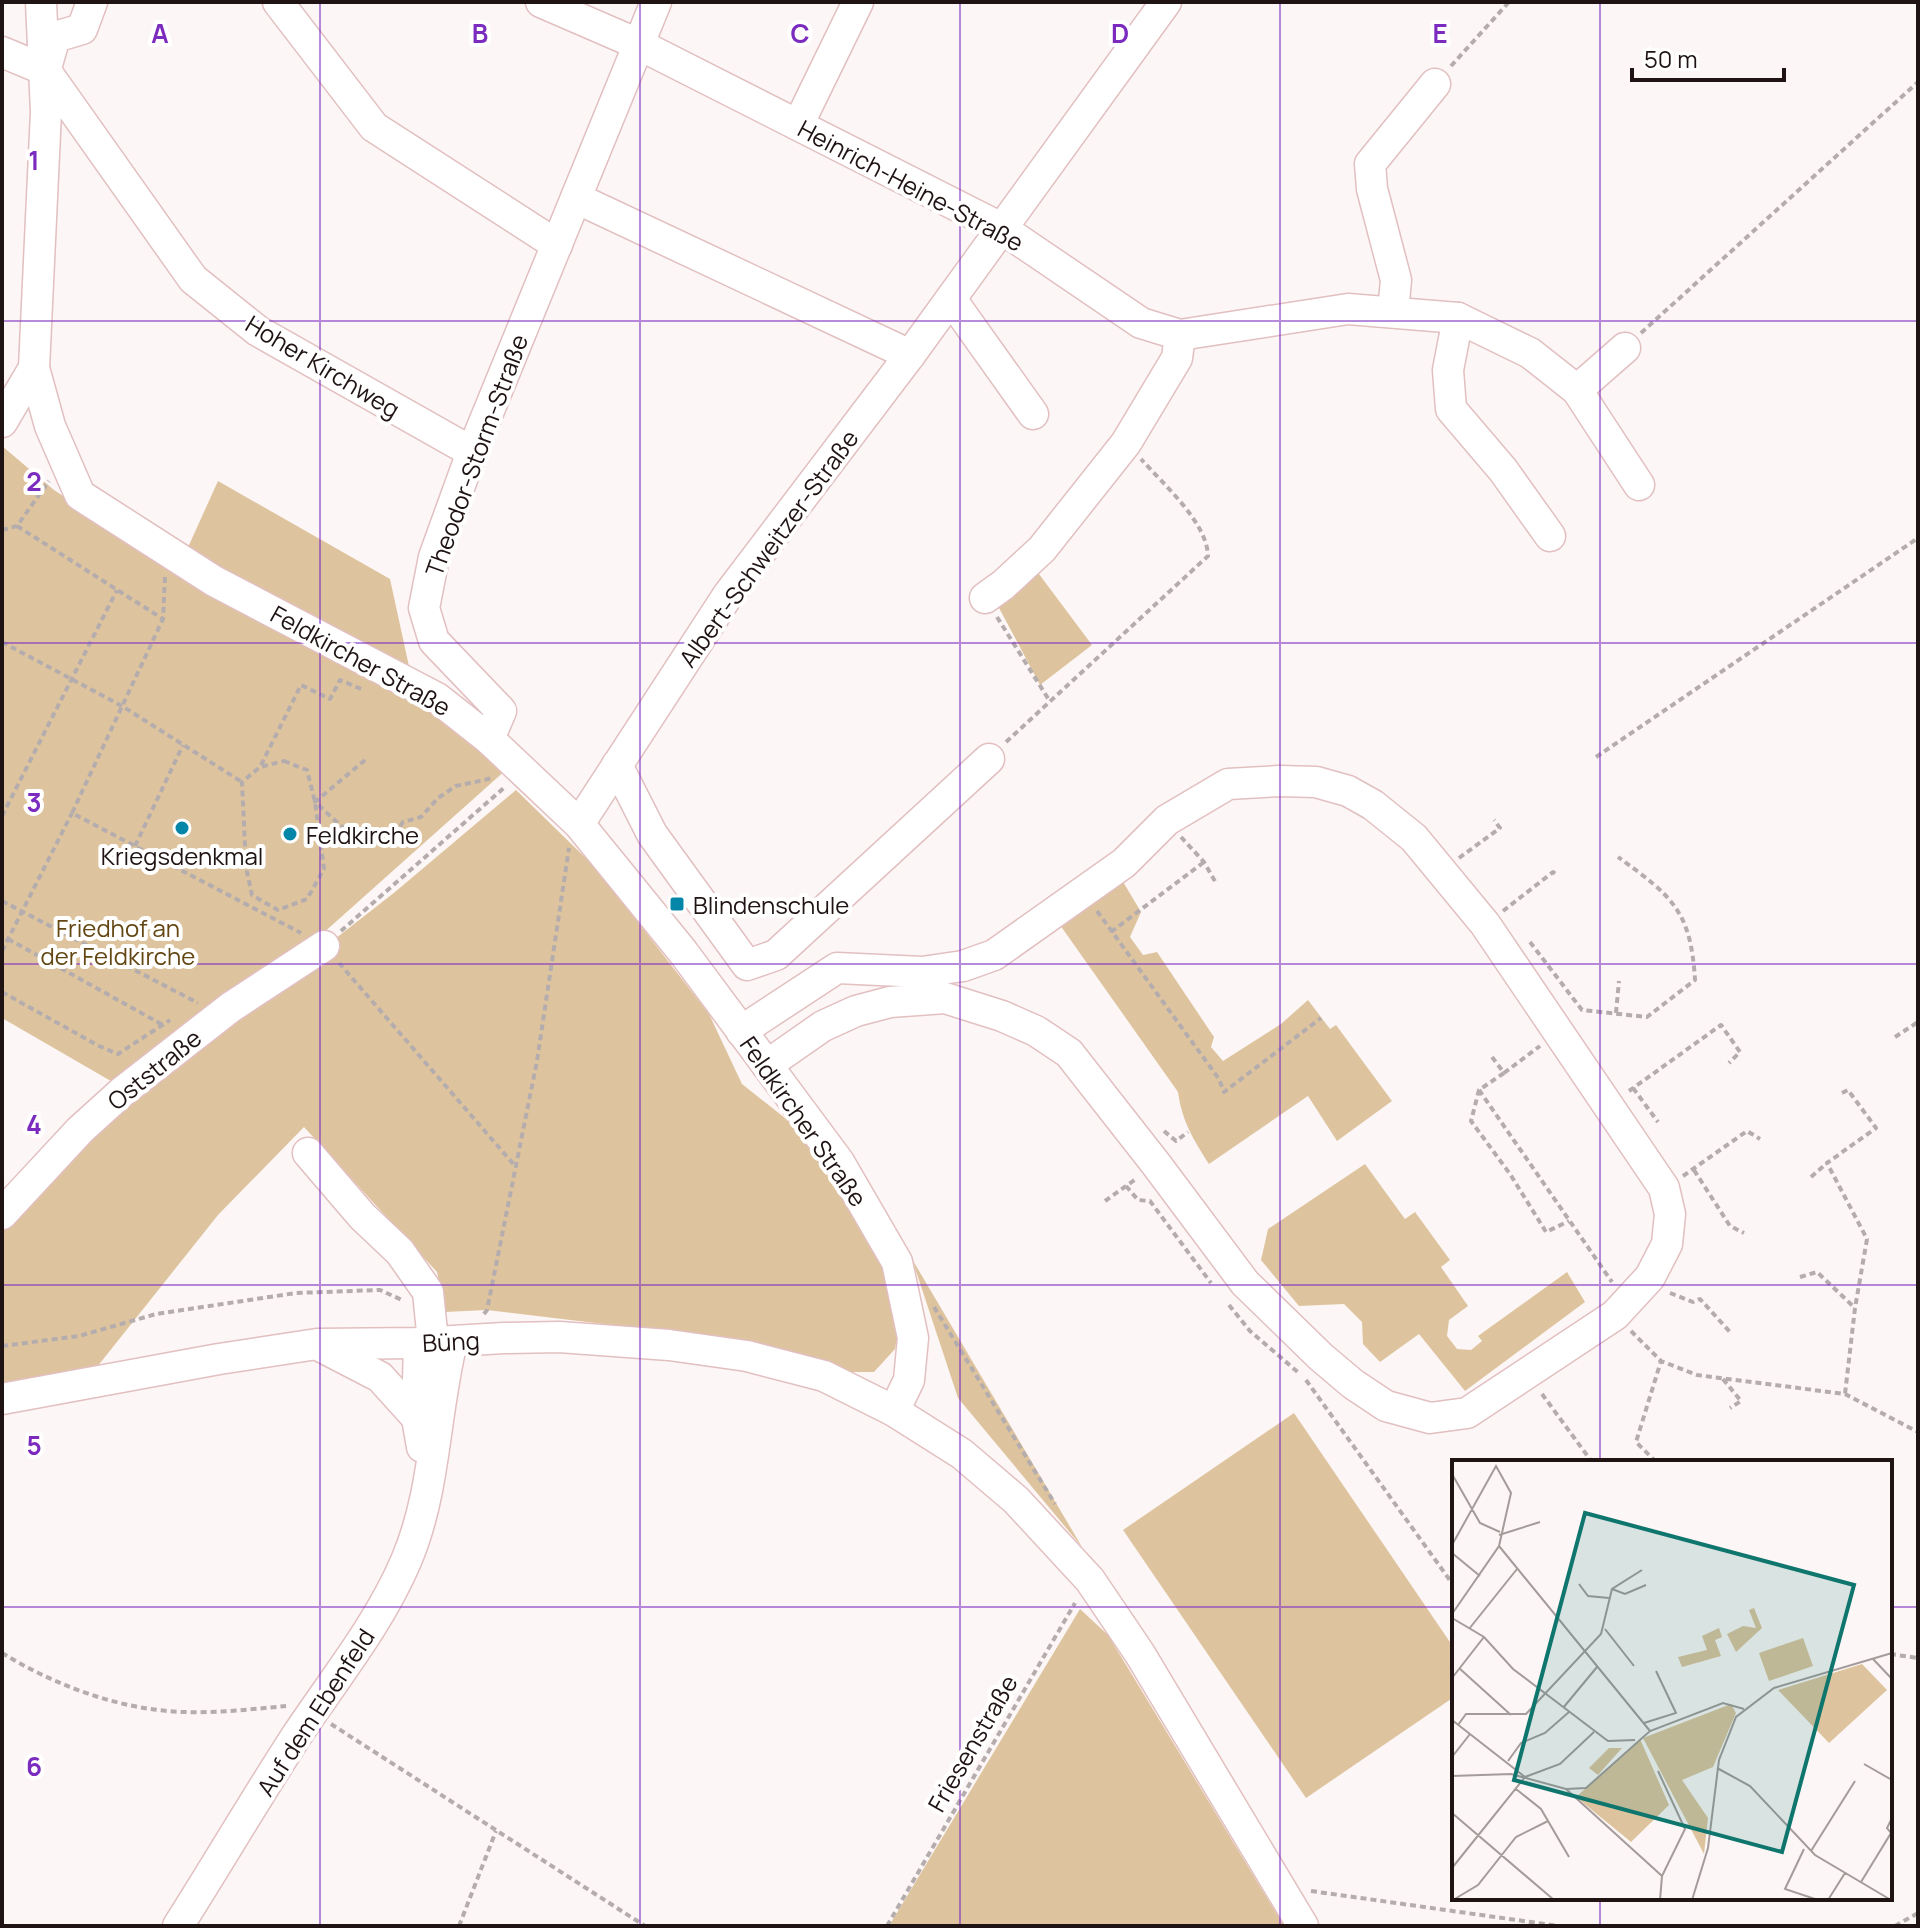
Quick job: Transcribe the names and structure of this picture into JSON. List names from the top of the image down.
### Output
{
  "streets": {
    "street": [
      "Heinrich-Heine-Straße",
      "Hoher Kirchweg",
      "Theodor-Storm-Straße",
      "Albert-Schweitzer-Straße",
      "Feldkircher Straße",
      "Oststraße",
      "Büng",
      "Auf dem Ebenfeld"
    ],
    "path": ["Friesenstraße"]
  },
  "crossings": [
    ["Heinrich-Heine-Straße", "Theodor-Storm-Straße"],
    ["Heinrich-Heine-Straße", "Albert-Schweitzer-Straße"],
    ["Hoher Kirchweg", "Theodor-Storm-Straße"],
    ["Hoher Kirchweg", "Feldkircher Straße"],
    ["Theodor-Storm-Straße", "Feldkircher Straße"],
    ["Albert-Schweitzer-Straße", "Feldkircher Straße"],
    ["Feldkircher Straße", "Büng"],
    ["Büng", "Auf dem Ebenfeld"],
    ["Büng", "Friesenstraße"]
  ],
  "parks": ["Friedhof an der Feldkirche"],
  "places": {
    "other": ["Kriegsdenkmal", "Feldkirche"],
    "transit": ["Blindenschule"]
  },
  "scale_bar": "50 m",
  "grid": {
    "columns": [
      "A",
      "B",
      "C",
      "D",
      "E"
    ],
    "rows": [
      "1",
      "2",
      "3",
      "4",
      "5",
      "6"
    ]
  }
}
